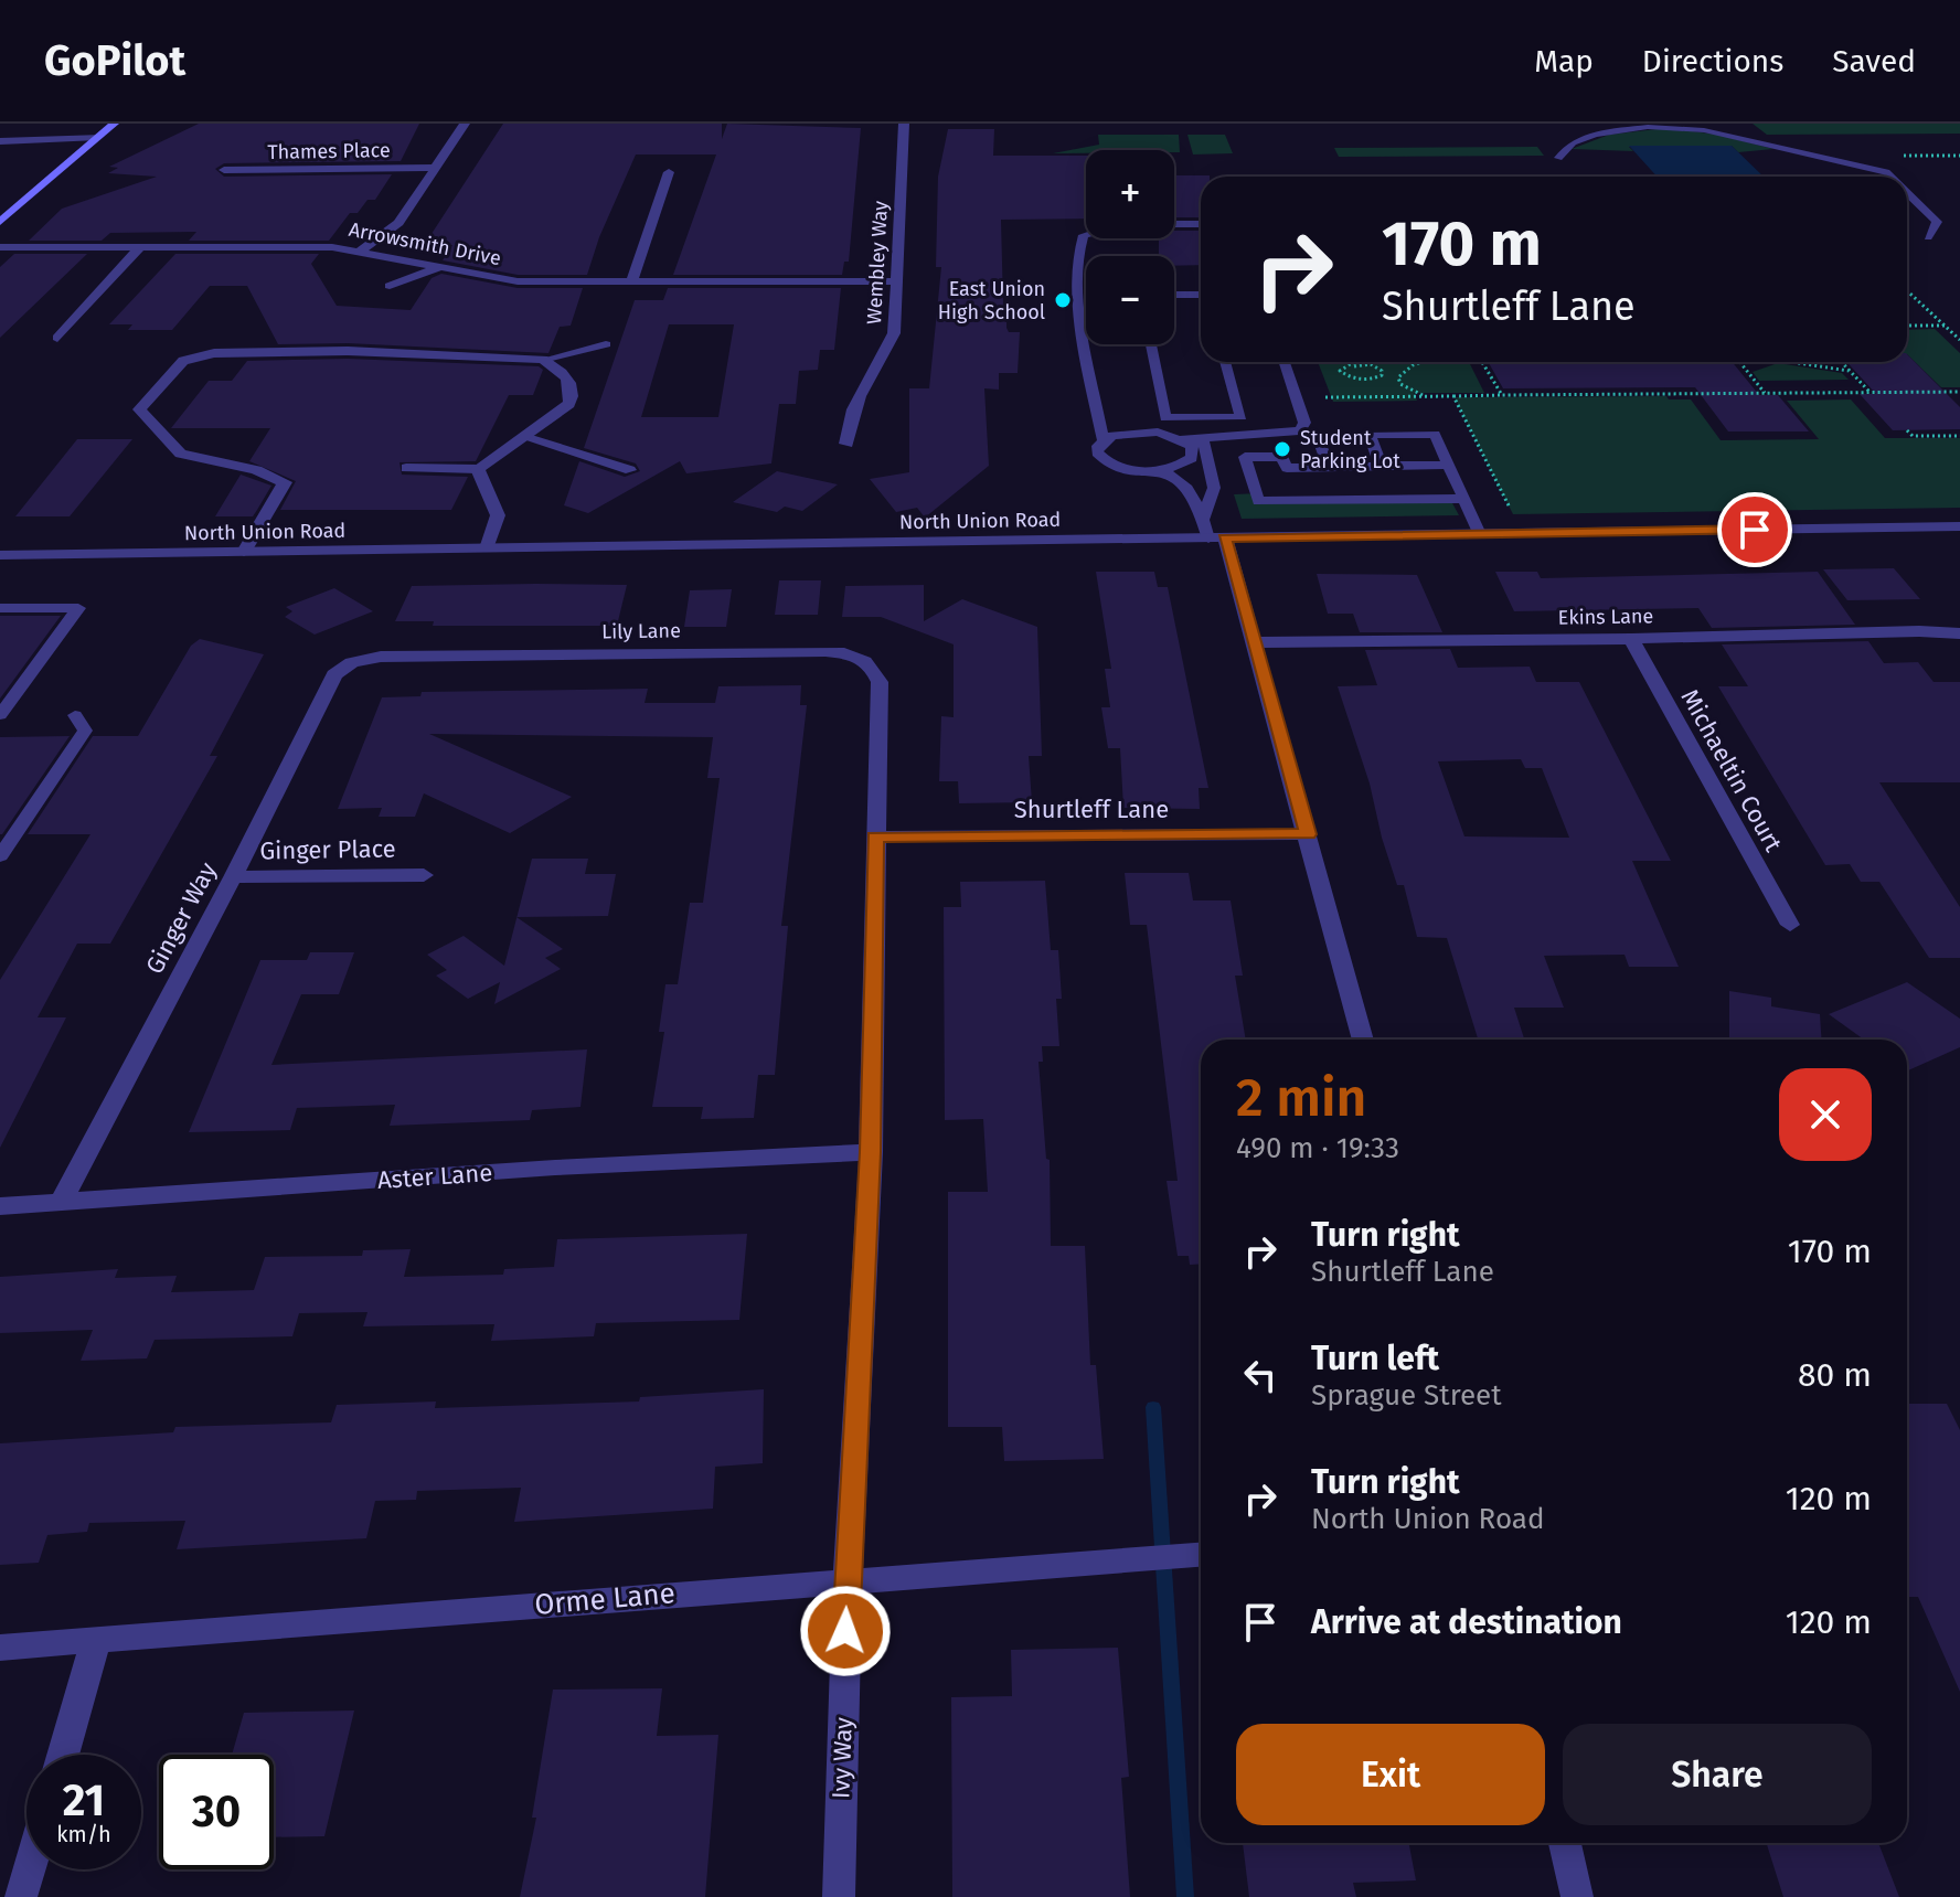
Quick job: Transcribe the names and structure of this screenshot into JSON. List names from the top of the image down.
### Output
{
  "streets": {
    "street": [
      "Thames Place",
      "Arrowsmith Drive",
      "Wembley Way",
      "North Union Road",
      "Ekins Lane",
      "Lily Lane",
      "Michaeltin Court",
      "Shurtleff Lane",
      "Ginger Place",
      "Ginger Way",
      "Aster Lane",
      "Orme Lane",
      "Ivy Way"
    ]
  },
  "crossings": [
    ["Arrowsmith Drive", "Wembley Way"],
    ["Ekins Lane", "Michaeltin Court"],
    ["Lily Lane", "Ginger Way"],
    ["Lily Lane", "Ivy Way"],
    ["Shurtleff Lane", "Ivy Way"],
    ["Ginger Place", "Ginger Way"],
    ["Ginger Way", "Aster Lane"],
    ["Aster Lane", "Ivy Way"],
    ["Orme Lane", "Ivy Way"]
  ],
  "places": ["East Union High School", "Student Parking Lot"],
  "page": {
    "header": "GoPilot",
    "nav": ["Map", "Directions", "Saved"],
    "map_buttons": ["+", "−"],
    "turn": ["170 m", "Shurtleff Lane"],
    "heading": ["2 min", "490 m · 19:33"],
    "list": [
      {
        "name": "Turn right",
        "note": "Shurtleff Lane",
        "value": "170 m"
      },
      {
        "name": "Turn left",
        "note": "Sprague Street",
        "value": "80 m"
      },
      {
        "name": "Turn right",
        "note": "North Union Road",
        "value": "120 m"
      },
      {
        "name": "Arrive at destination",
        "value": "120 m"
      }
    ],
    "buttons": ["Exit", "Share"],
    "speed": "21 km/h",
    "limit": "30"
  }
}
